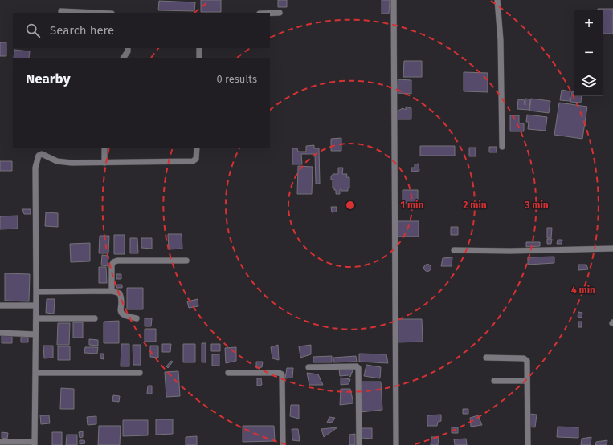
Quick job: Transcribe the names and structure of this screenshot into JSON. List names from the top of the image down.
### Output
{
  "page": {
    "map_buttons": ["+", "−"],
    "search": "Search here",
    "heading": ["Nearby", "0 results"]
  },
  "rings": [
    "1 min",
    "2 min",
    "3 min",
    "4 min"
  ]
}
